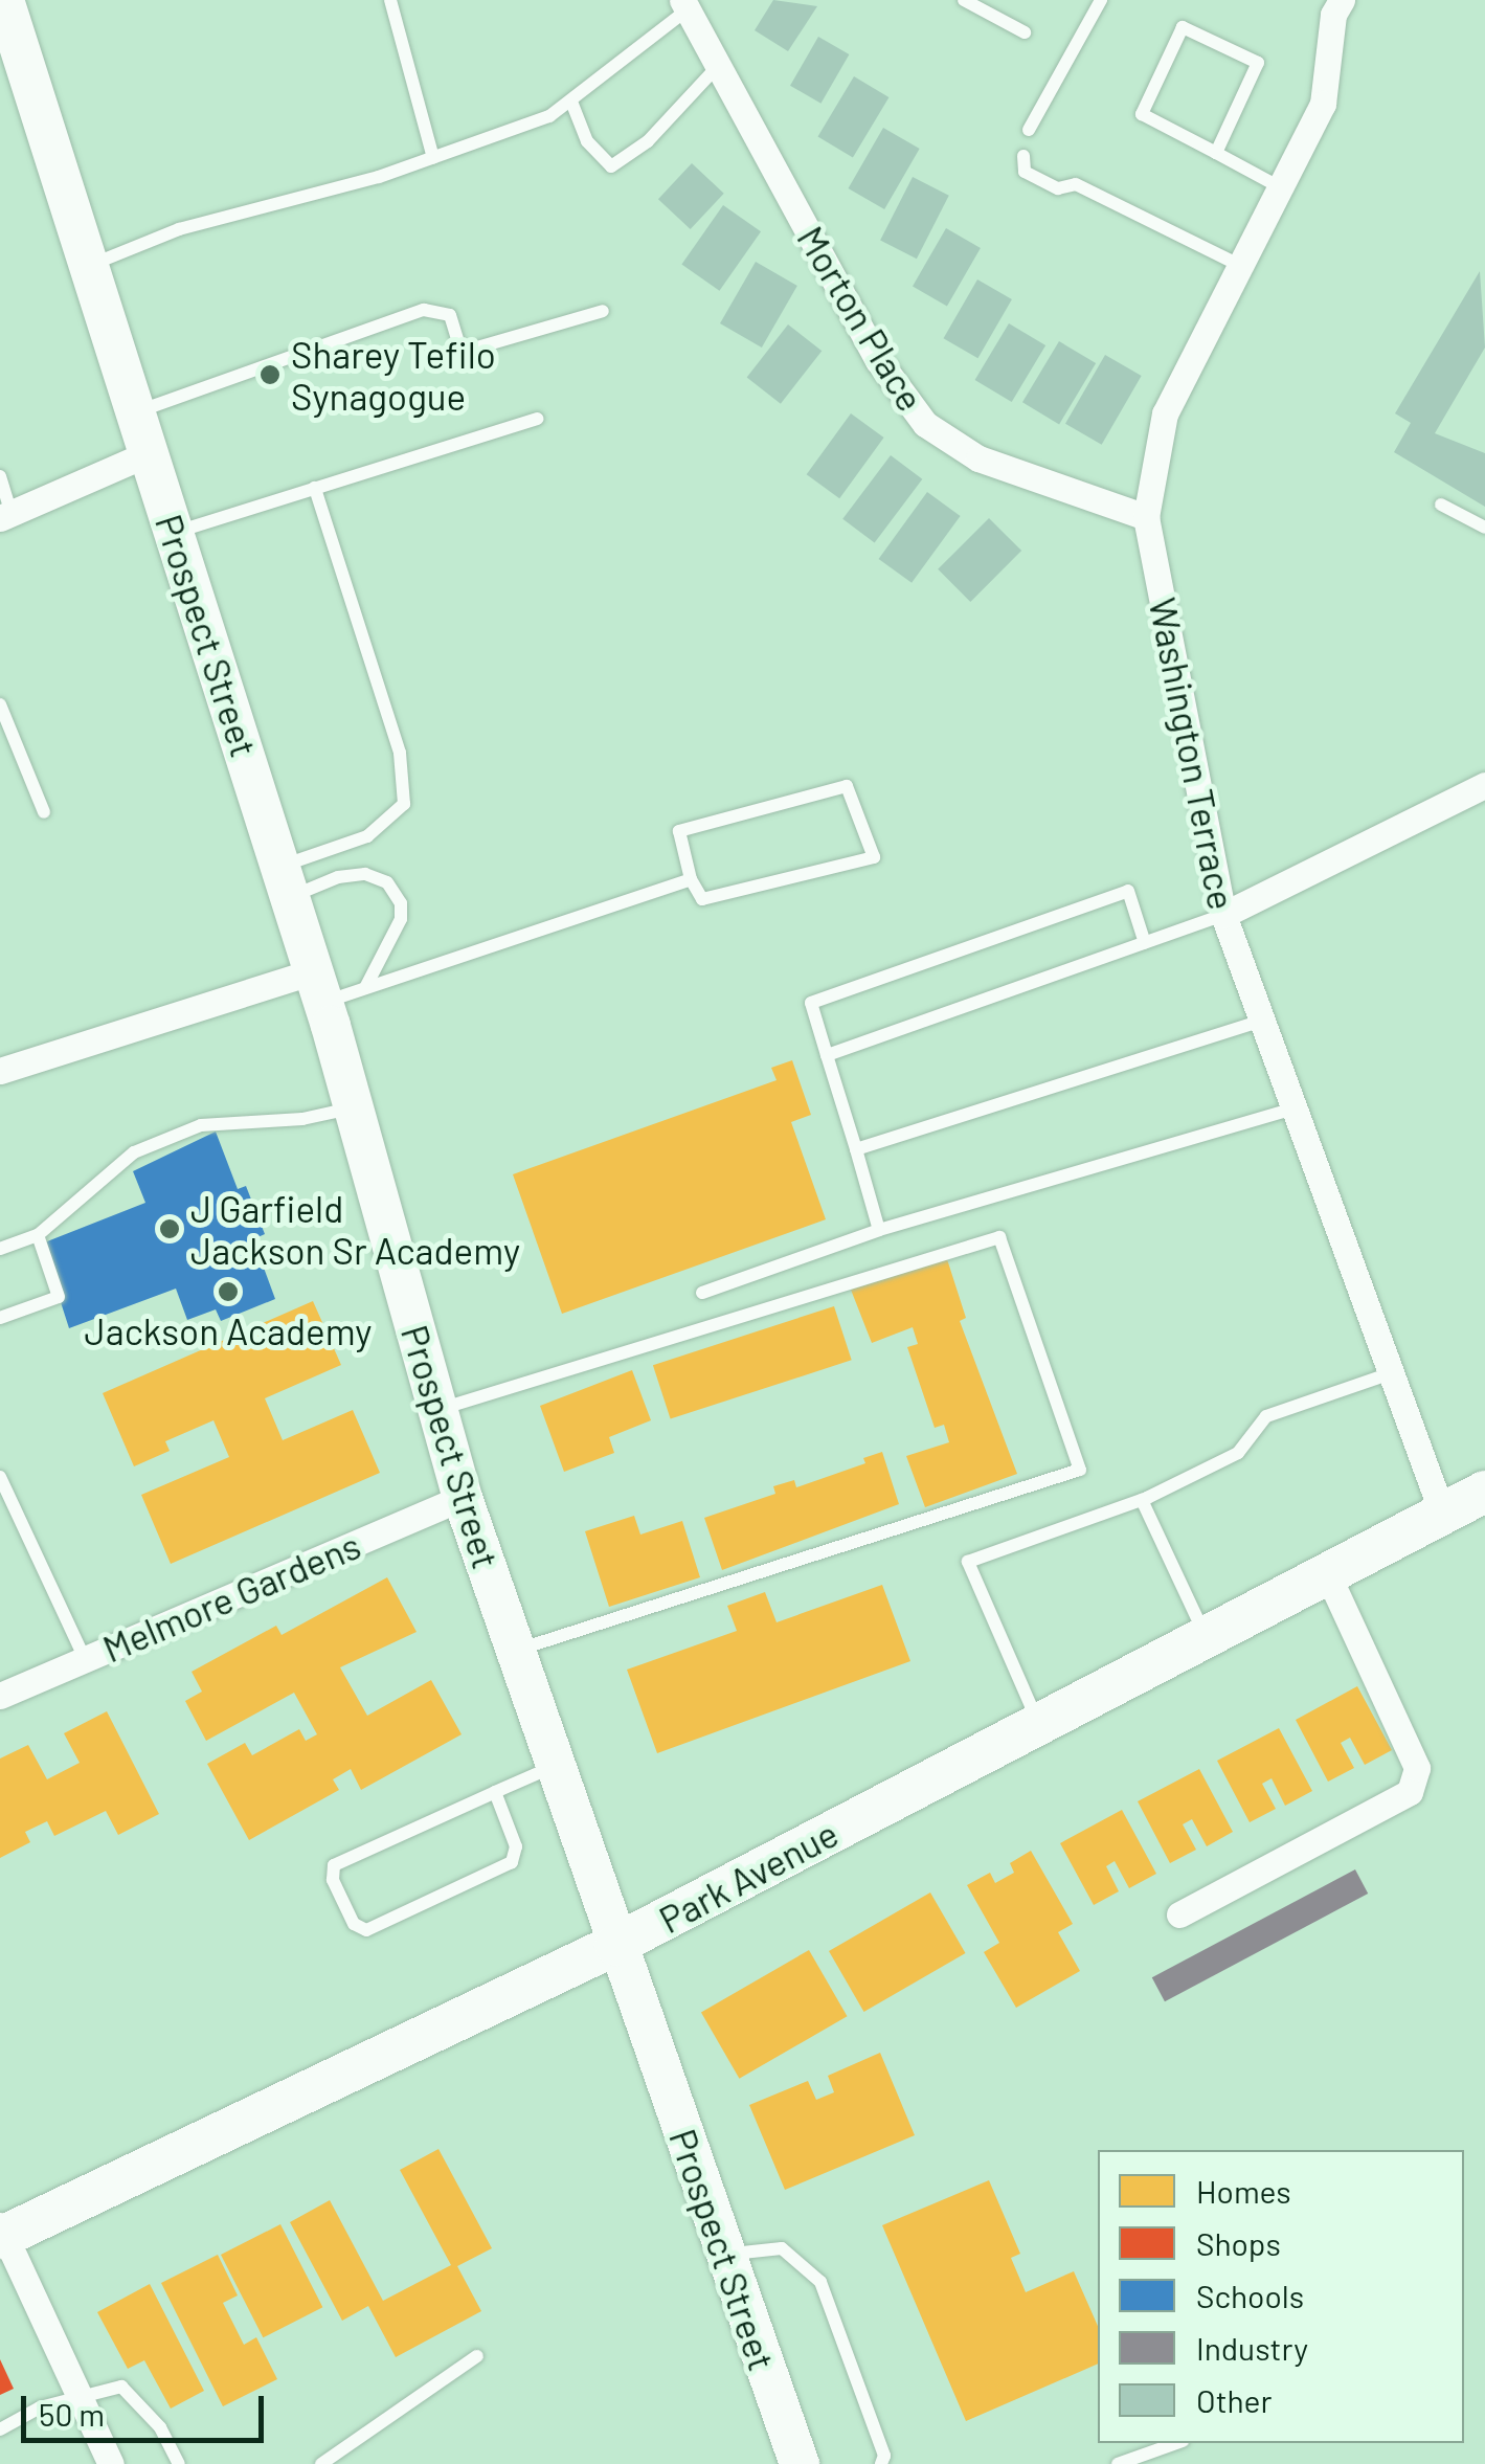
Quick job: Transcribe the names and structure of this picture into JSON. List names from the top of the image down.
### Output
{
  "streets": {
    "main road": ["Park Avenue"],
    "street": [
      "Morton Place",
      "Prospect Street",
      "Washington Terrace",
      "Melmore Gardens"
    ]
  },
  "crossings": [
    ["Morton Place", "Washington Terrace"],
    ["Prospect Street", "Melmore Gardens"],
    ["Prospect Street", "Park Avenue"],
    ["Washington Terrace", "Park Avenue"]
  ],
  "places": ["Sharey Tefilo Synagogue", "J Garfield Jackson Sr Academy", "Jackson Academy"],
  "legend": [
    "Homes",
    "Shops",
    "Schools",
    "Industry",
    "Other"
  ],
  "scale_bar": "50 m"
}
